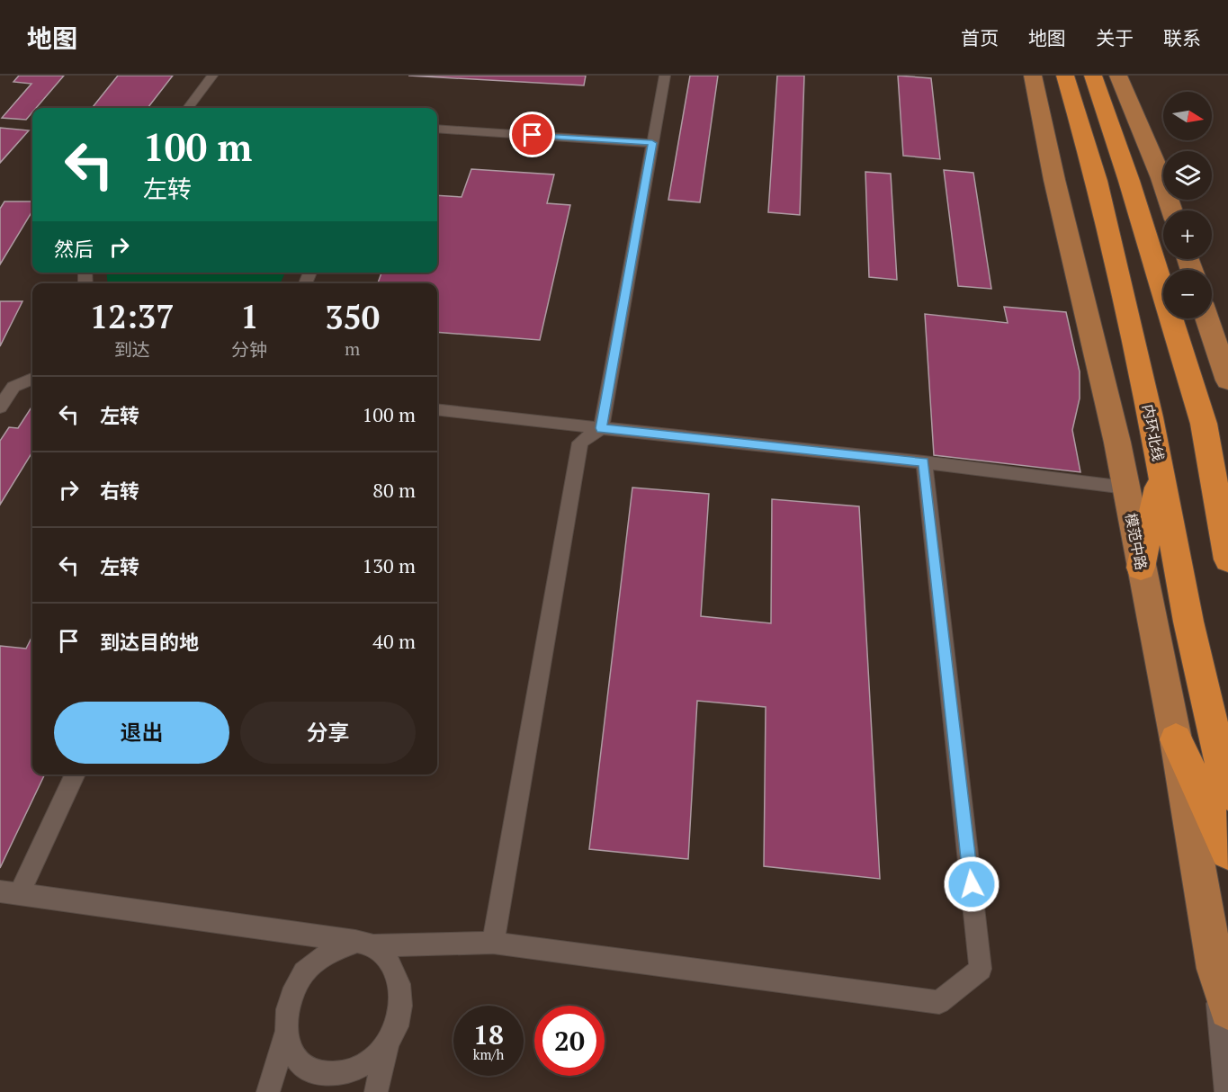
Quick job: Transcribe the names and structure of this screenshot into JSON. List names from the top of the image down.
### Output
{
  "streets": {
    "highway": ["内环北线"],
    "main road": ["模范中路"]
  },
  "north": "right",
  "page": {
    "header": "地图",
    "nav": [
      "首页",
      "地图",
      "关于",
      "联系"
    ],
    "map_buttons": ["+", "−"],
    "turn": ["100 m", "左转"],
    "then": "然后",
    "eta": [
      "12:37",
      "到达",
      "1",
      "分钟",
      "350",
      "m"
    ],
    "list": [
      {
        "name": "左转",
        "value": "100 m"
      },
      {
        "name": "右转",
        "value": "80 m"
      },
      {
        "name": "左转",
        "value": "130 m"
      },
      {
        "name": "到达目的地",
        "value": "40 m"
      }
    ],
    "buttons": ["退出", "分享"],
    "speed": "18 km/h",
    "limit": "20"
  }
}
